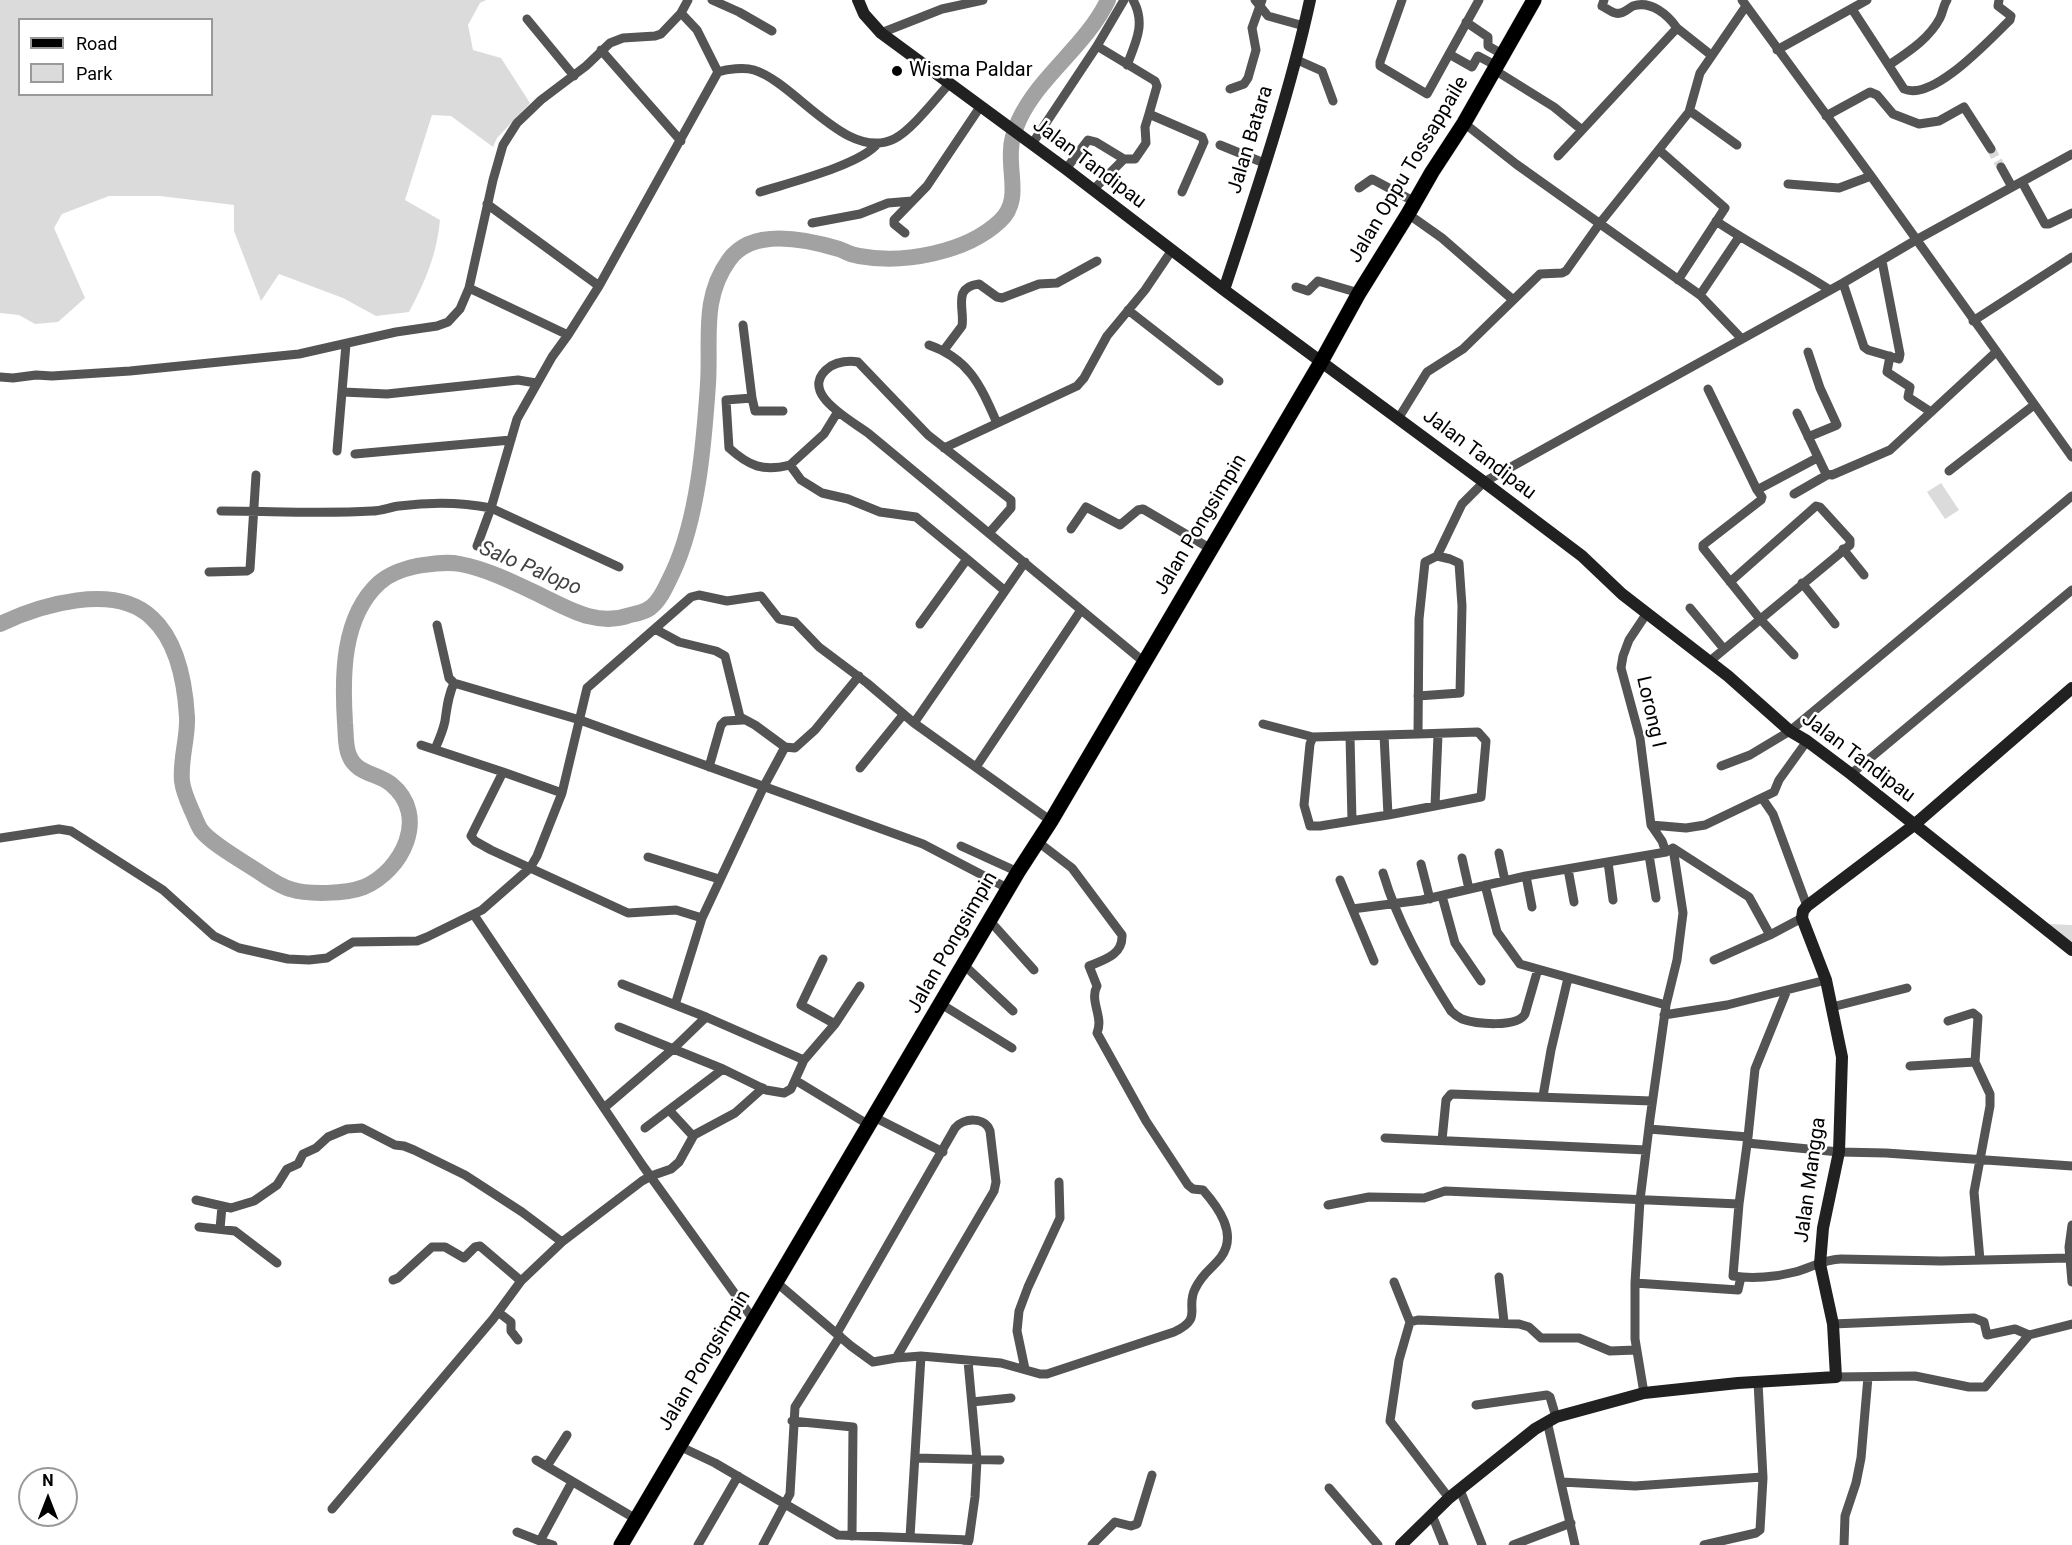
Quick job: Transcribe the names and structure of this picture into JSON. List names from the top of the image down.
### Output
{
  "streets": {
    "main road": ["Jalan Oppu Tossappaile", "Jalan Pongsimpin"],
    "street": [
      "Jalan Batara",
      "Jalan Tandipau",
      "Lorong I",
      "Jalan Mangga"
    ]
  },
  "crossings": [
    ["Jalan Batara", "Jalan Tandipau"],
    ["Jalan Tandipau", "Jalan Oppu Tossappaile"],
    ["Jalan Tandipau", "Jalan Pongsimpin"],
    ["Jalan Tandipau", "Lorong I"],
    ["Jalan Oppu Tossappaile", "Jalan Pongsimpin"]
  ],
  "water": ["Salo Palopo"],
  "places": ["Wisma Paldar"],
  "legend": ["Road", "Park"],
  "north": "top"
}
